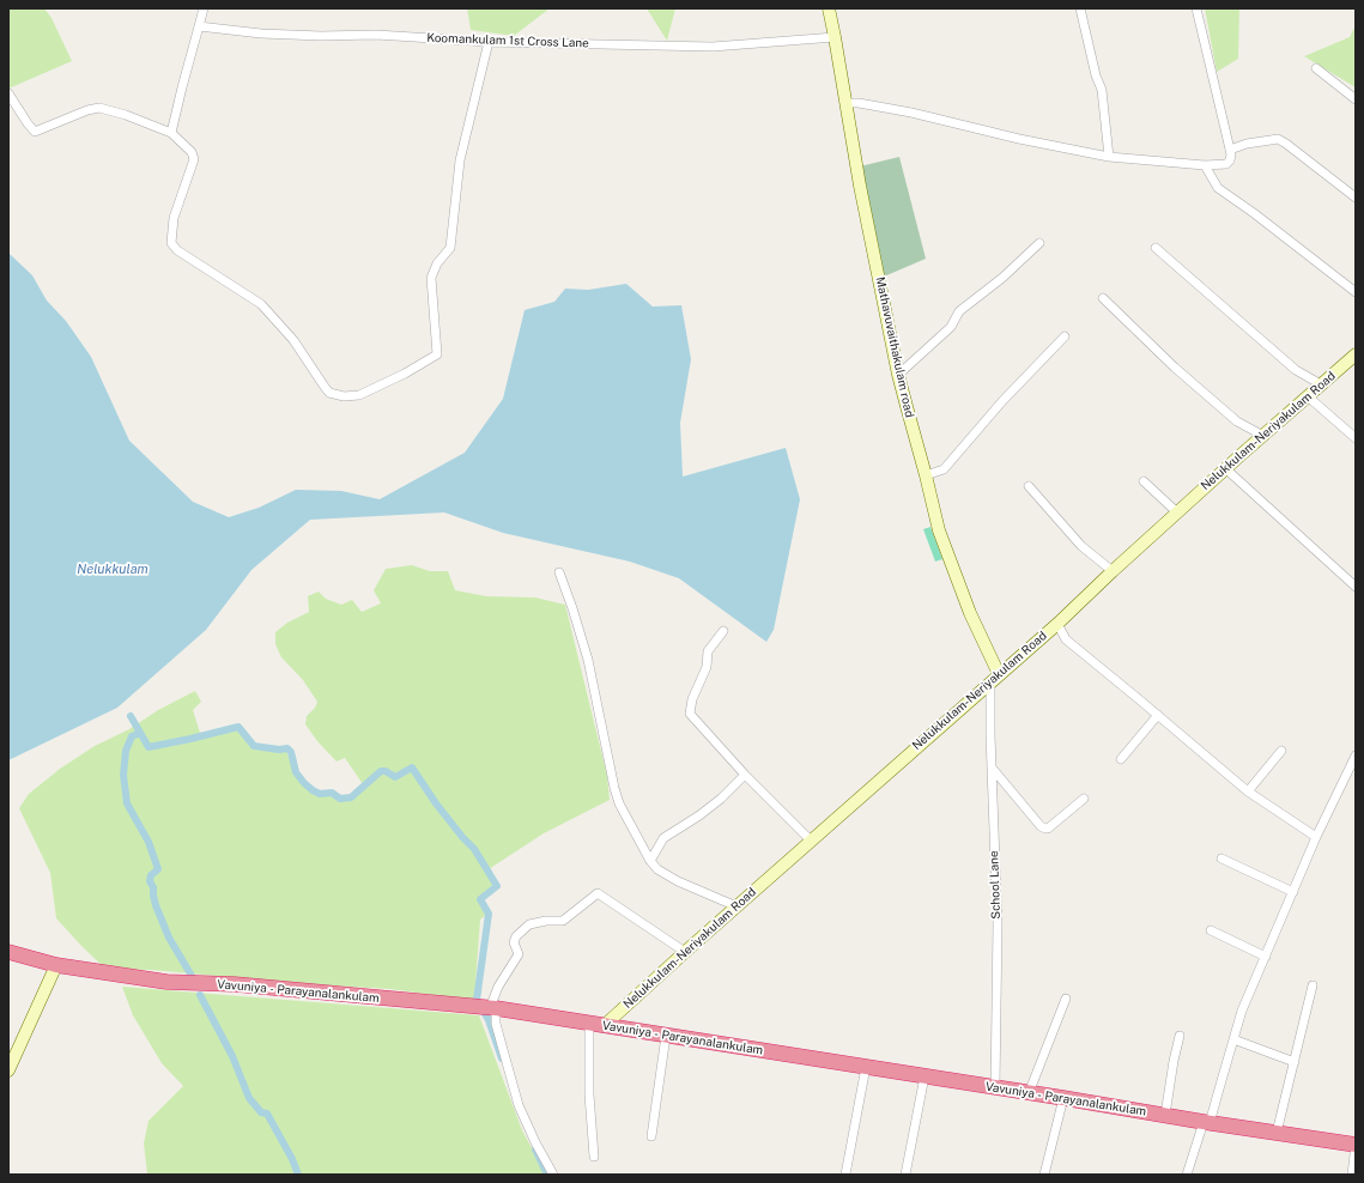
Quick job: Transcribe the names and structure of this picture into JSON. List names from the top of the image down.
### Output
{
  "streets": {
    "highway": ["Vavuniya - Parayanalankulam"],
    "main road": ["Mathavuvaithakulam road", "Nelukkulam-Neriyakulam Road"],
    "street": ["Koomankulam 1st Cross Lane", "School Lane"]
  },
  "crossings": [
    ["Koomankulam 1st Cross Lane", "Mathavuvaithakulam road"],
    ["Mathavuvaithakulam road", "Nelukkulam-Neriyakulam Road"],
    ["Mathavuvaithakulam road", "School Lane"],
    ["Nelukkulam-Neriyakulam Road", "School Lane"],
    ["Nelukkulam-Neriyakulam Road", "Vavuniya - Parayanalankulam"],
    ["School Lane", "Vavuniya - Parayanalankulam"]
  ],
  "water": ["Nelukkulam"]
}
